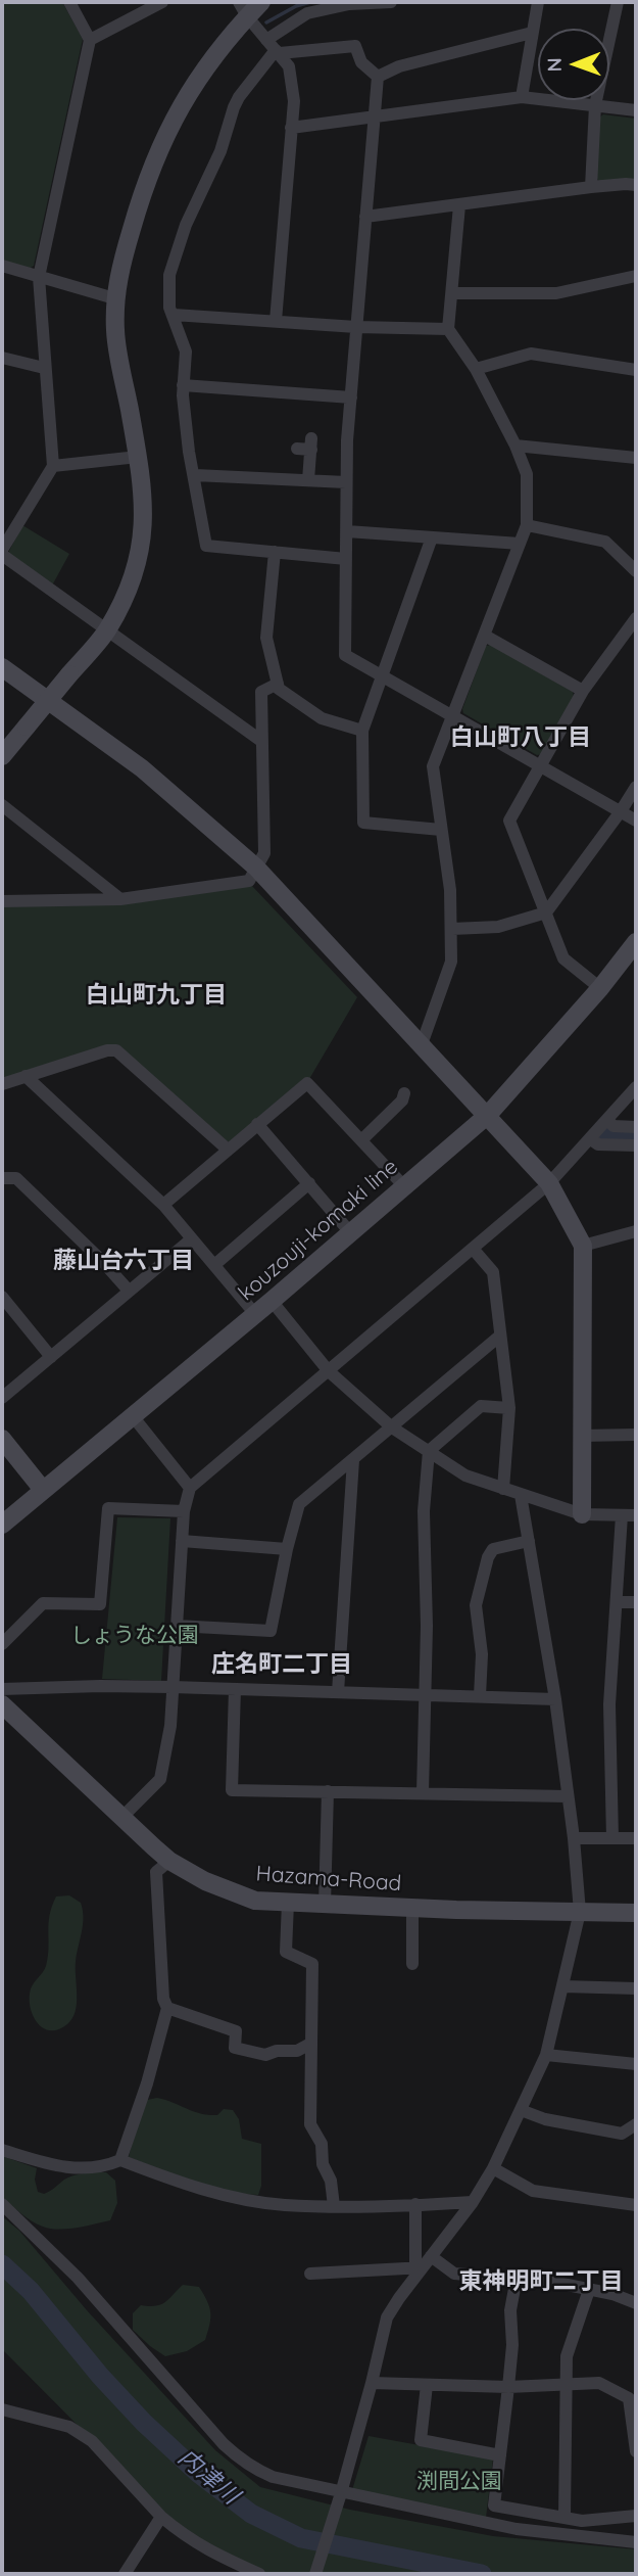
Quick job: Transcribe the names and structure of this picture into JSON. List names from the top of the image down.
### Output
{
  "streets": {
    "street": ["kouzouji-komaki line", "Hazama-Road"]
  },
  "districts": [
    "白山町八丁目",
    "白山町九丁目",
    "藤山台六丁目",
    "庄名町二丁目",
    "東神明町二丁目"
  ],
  "water": ["内津川"],
  "parks": ["しょうな公園", "渕間公園"],
  "north": "left"
}
